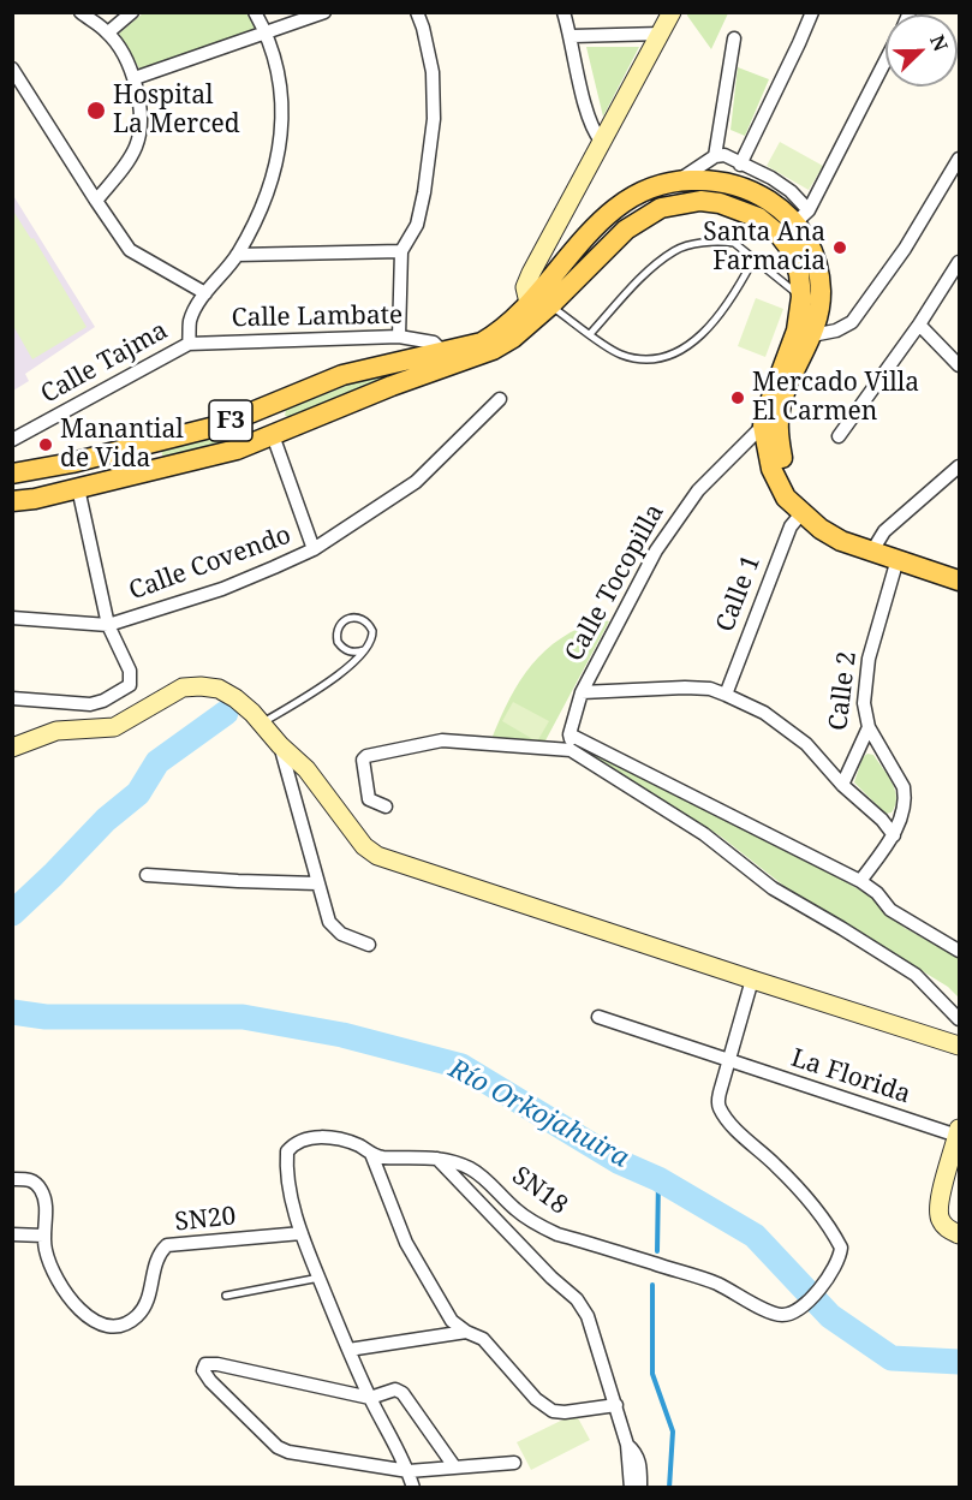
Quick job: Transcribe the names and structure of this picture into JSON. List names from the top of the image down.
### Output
{
  "streets": {
    "main road": ["F3"],
    "street": [
      "Calle Lambate",
      "Calle Tajma",
      "Calle Covendo",
      "Calle Tocopilla",
      "Calle 1",
      "Calle 2",
      "La Florida",
      "SN18",
      "SN20"
    ]
  },
  "crossings": [
    ["Calle Lambate", "Calle Tajma"],
    ["Calle Lambate", "F3"],
    ["F3", "Calle Tocopilla"],
    ["F3", "Calle 1"],
    ["F3", "Calle 2"],
    ["La Florida", "SN18"],
    ["SN18", "SN20"]
  ],
  "water": ["Río Orkojahuira"],
  "places": [
    "Hospital La Merced",
    "Santa Ana Farmacia",
    "Mercado Villa El Carmen",
    "Manantial de Vida"
  ],
  "north": "top right"
}
